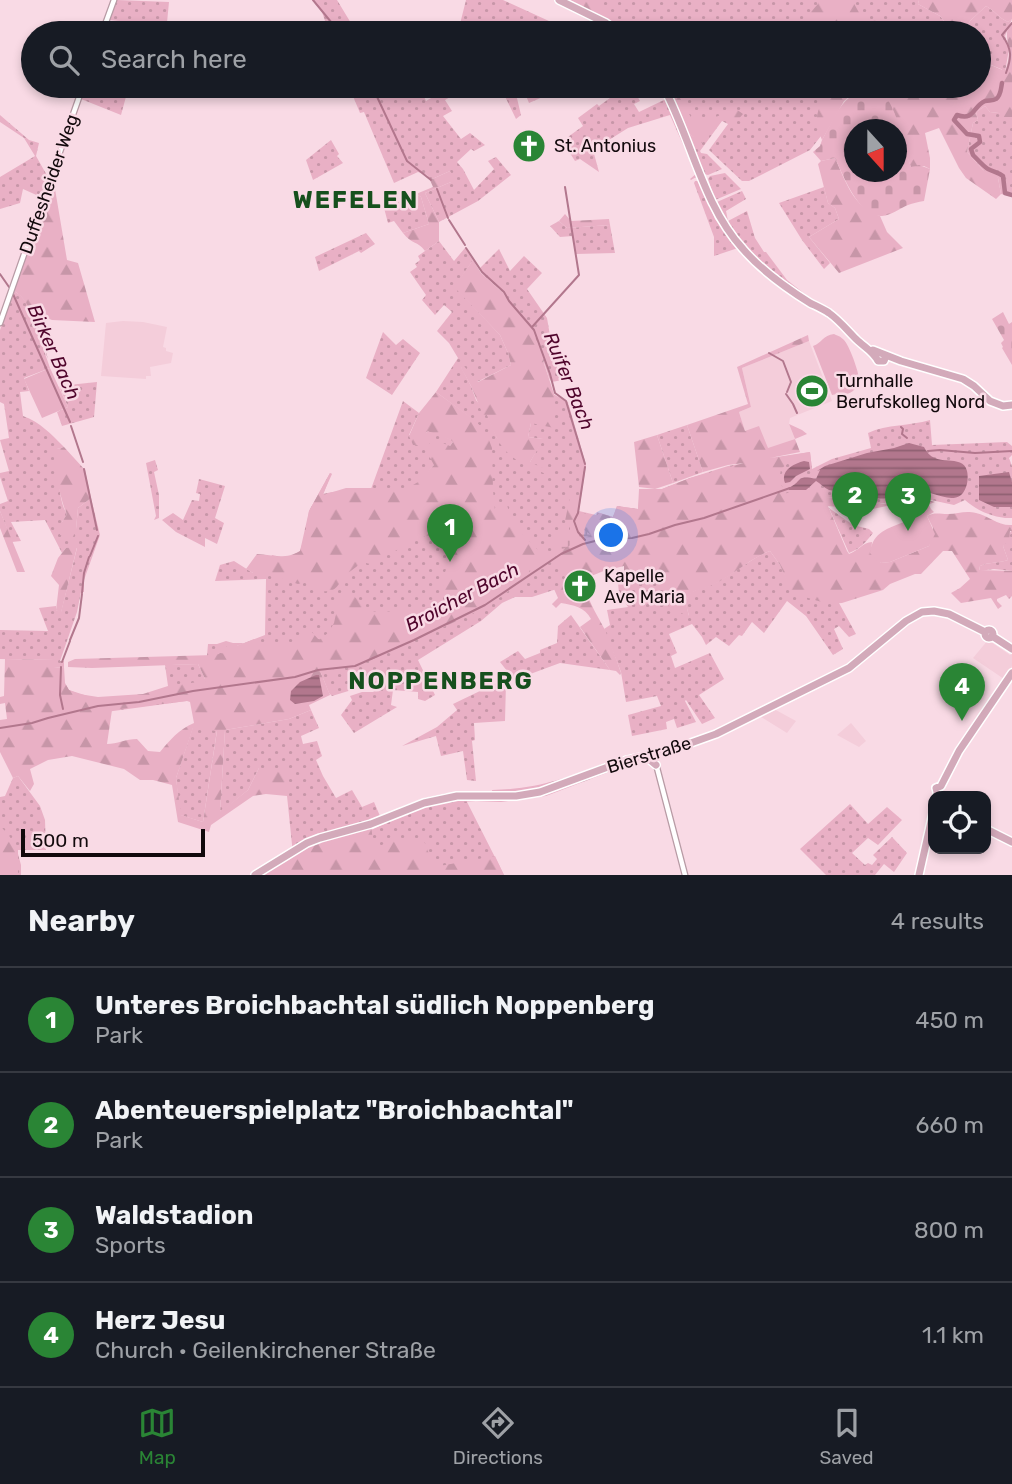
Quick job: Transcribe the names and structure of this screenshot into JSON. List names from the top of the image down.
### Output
{
  "streets": {
    "main road": ["Bierstraße"],
    "street": ["Duffesheider Weg"]
  },
  "districts": ["WEFELEN", "NOPPENBERG"],
  "water": ["Birker Bach", "Ruifer Bach", "Broicher Bach"],
  "places": {
    "church": ["St. Antonius", "Kapelle Ave Maria"],
    "sports": ["Turnhalle Berufskolleg Nord"]
  },
  "scale_bar": "500 m",
  "north": "bottom",
  "page": {
    "search": "Search here",
    "pins": [
      "2",
      "3",
      "1",
      "4"
    ],
    "scale": "500 m",
    "heading": ["Nearby", "4 results"],
    "list": [
      {
        "mark": "1",
        "name": "Unteres Broichbachtal südlich Noppenberg",
        "note": "Park",
        "value": "450 m"
      },
      {
        "mark": "2",
        "name": "Abenteuerspielplatz \"Broichbachtal\"",
        "note": "Park",
        "value": "660 m"
      },
      {
        "mark": "3",
        "name": "Waldstadion",
        "note": "Sports",
        "value": "800 m"
      },
      {
        "mark": "4",
        "name": "Herz Jesu",
        "note": "Church · Geilenkirchener Straße",
        "value": "1.1 km"
      }
    ],
    "nav": ["Map", "Directions", "Saved"]
  }
}
